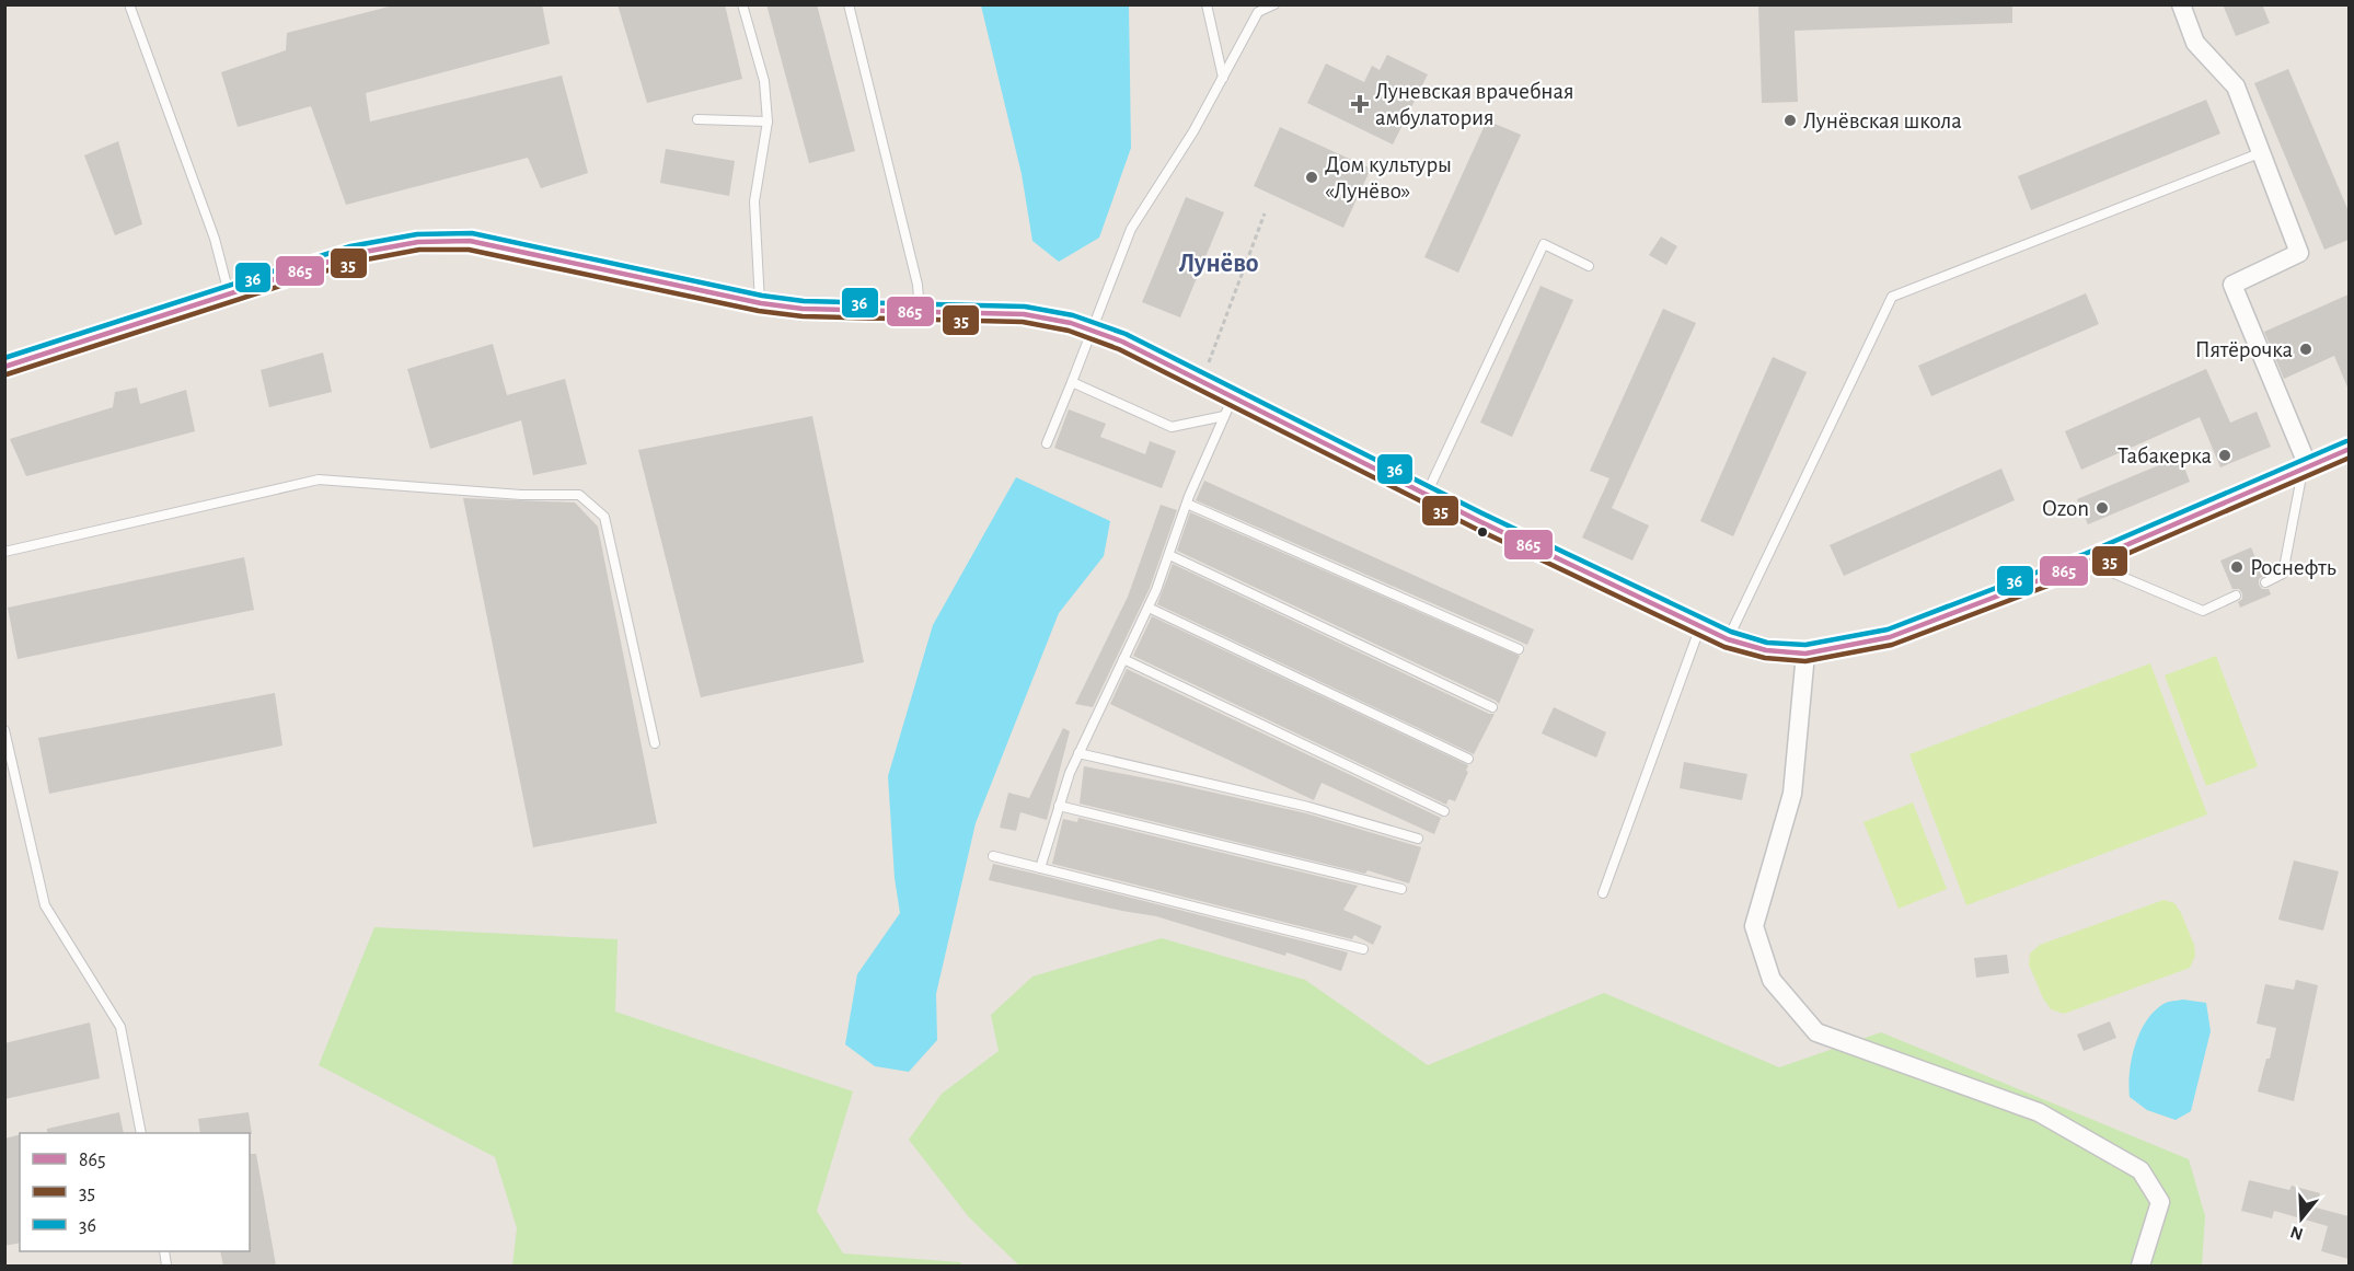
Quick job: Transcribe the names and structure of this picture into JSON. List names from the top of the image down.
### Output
{
  "districts": ["Лунёво"],
  "places": {
    "health": ["Луневская врачебная амбулатория"],
    "other": [
      "Лунёвская школа",
      "Дом культуры «Лунёво»",
      "Пятёрочка",
      "Табакерка",
      "Ozon",
      "Роснефть"
    ]
  },
  "lines": ["transit line 36", "transit line 865", "transit line 35"],
  "legend": ["865", "35", "36"],
  "north": "bottom"
}
